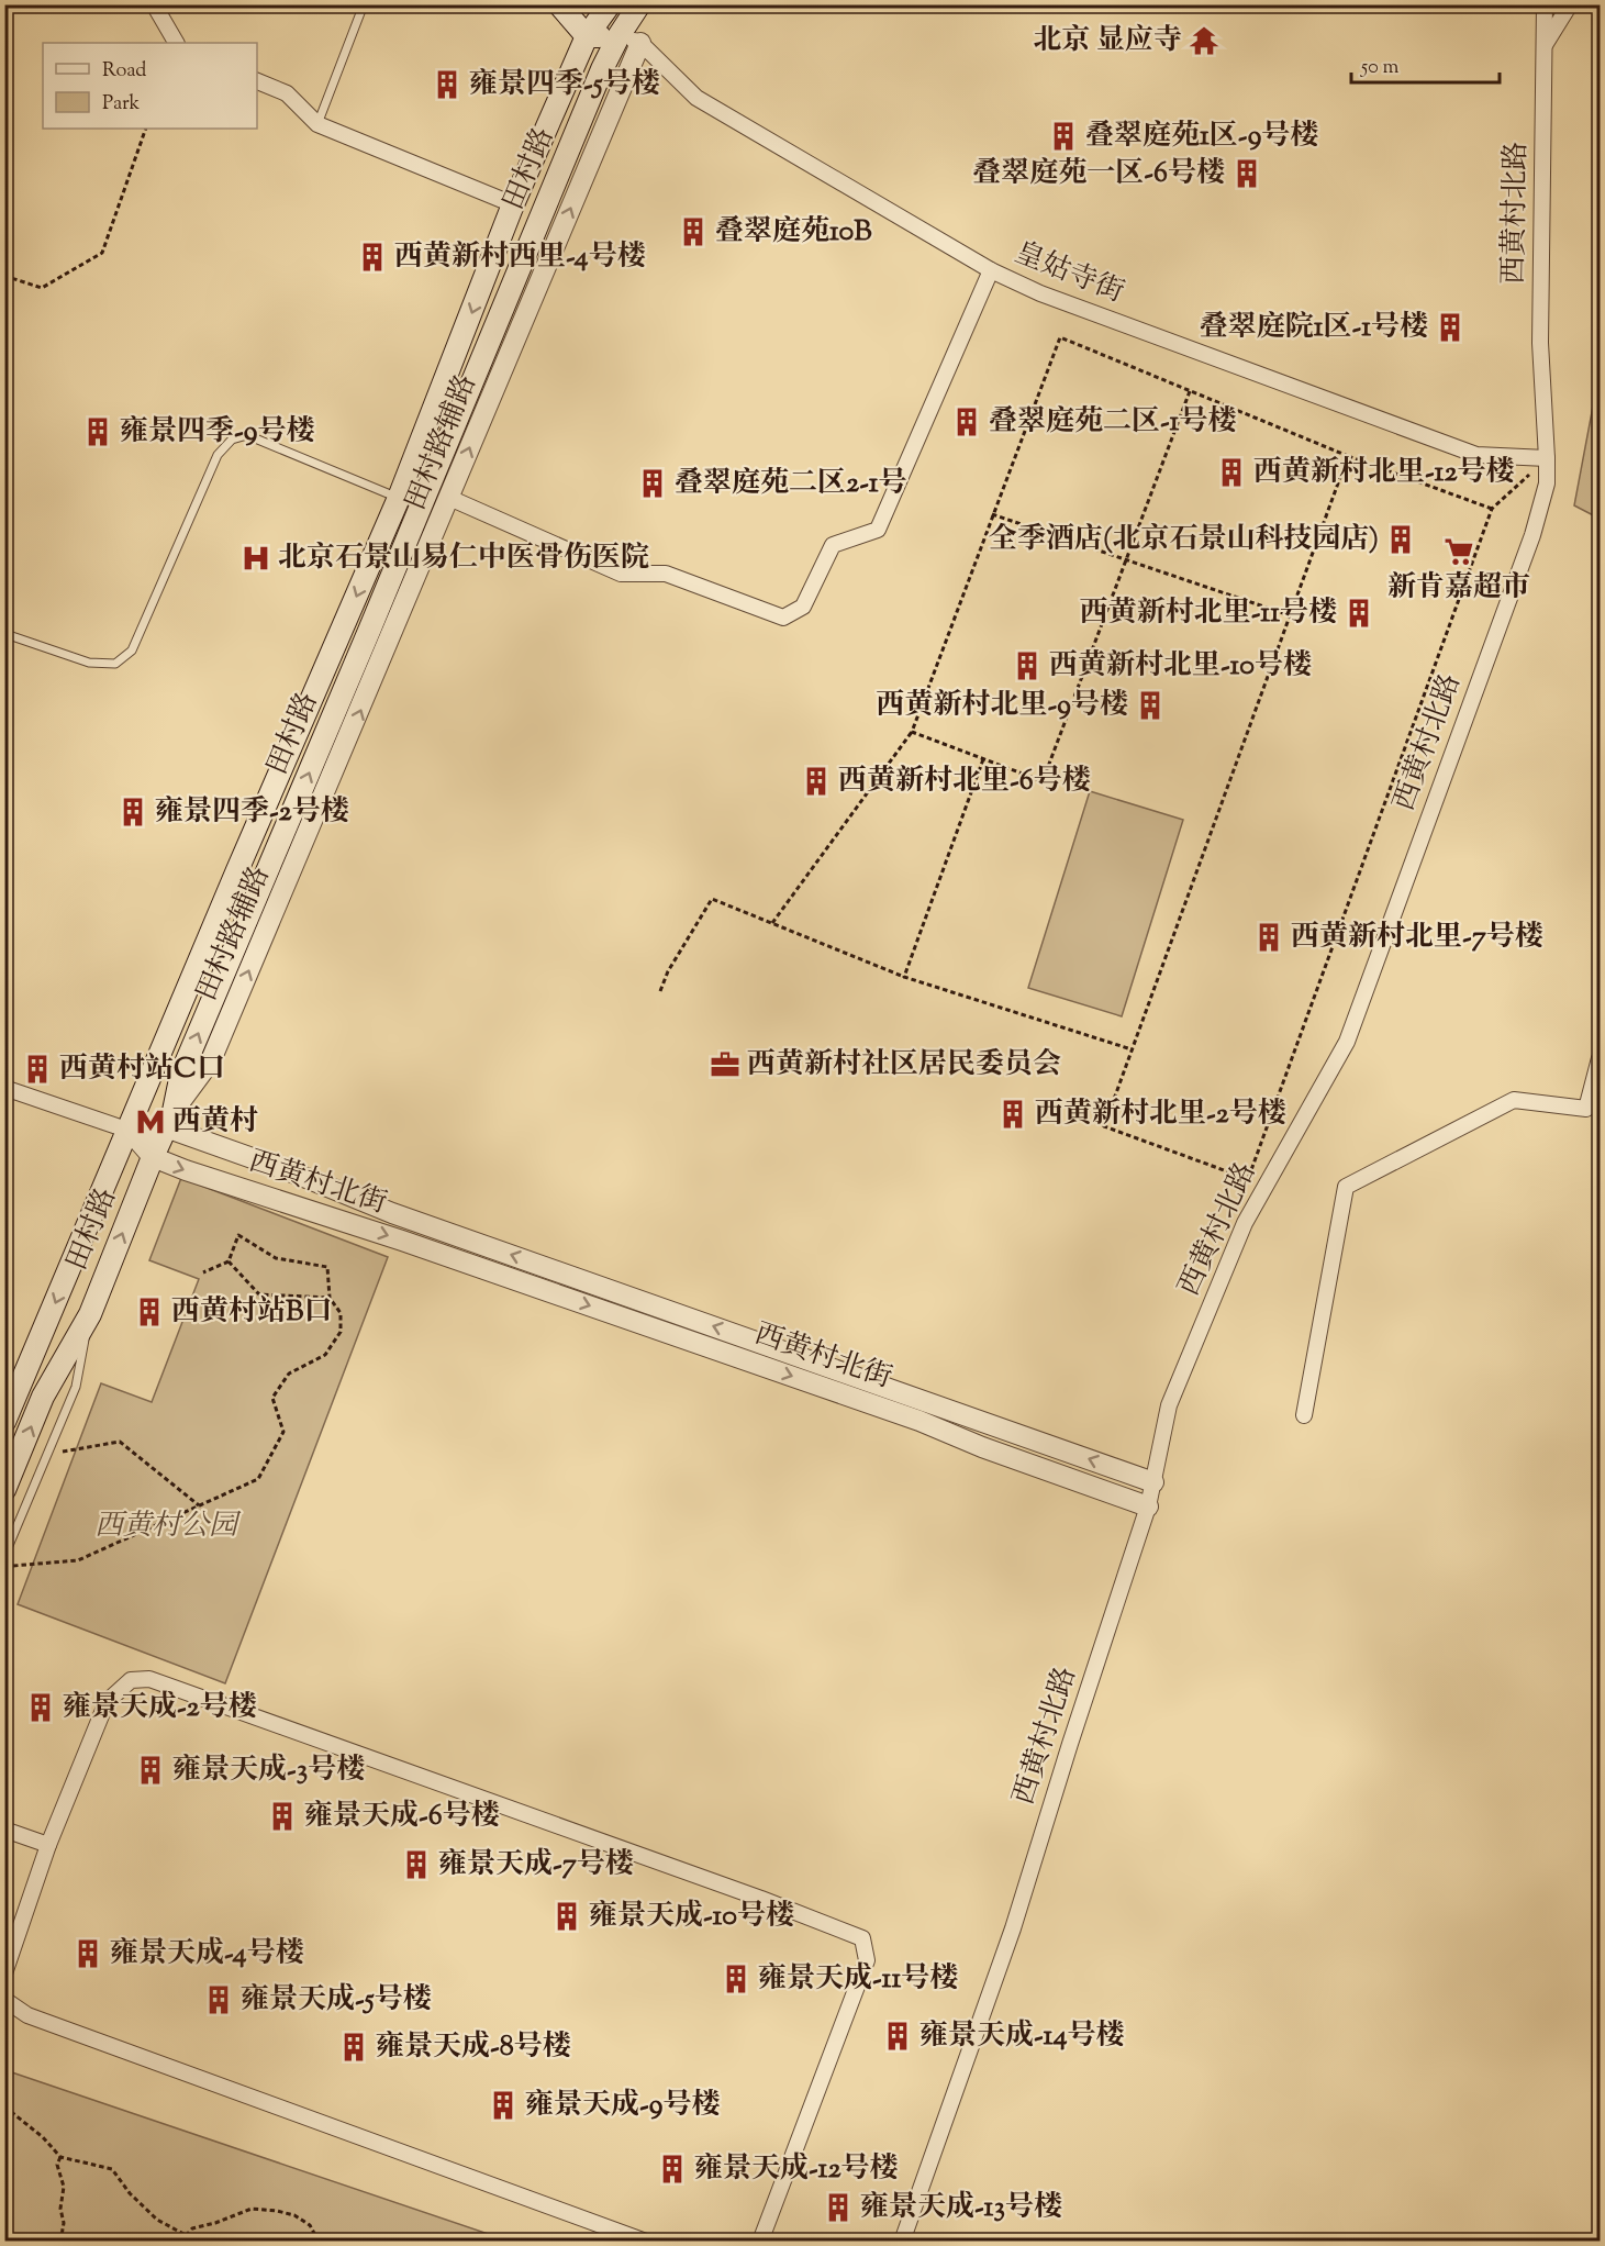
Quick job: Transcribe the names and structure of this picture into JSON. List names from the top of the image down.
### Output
{
  "streets": {
    "main road": ["田村路"],
    "street": [
      "西黄村北路",
      "皇姑寺街",
      "田村路辅路",
      "西黄村北街"
    ]
  },
  "crossings": [
    ["田村路", "皇姑寺街"],
    ["田村路", "田村路辅路"],
    ["田村路", "西黄村北街"],
    ["西黄村北路", "皇姑寺街"],
    ["西黄村北路", "西黄村北街"],
    ["皇姑寺街", "田村路辅路"],
    ["田村路辅路", "西黄村北街"]
  ],
  "one_way": ["田村路辅路"],
  "parks": ["西黄村公园"],
  "places": {
    "temple": ["北京 显应寺"],
    "building": [
      "雍景四季-5号楼",
      "叠翠庭苑1区-9号楼",
      "叠翠庭苑一区-6号楼",
      "叠翠庭苑10B",
      "西黄新村西里-4号楼",
      "叠翠庭院1区-1号楼",
      "叠翠庭苑二区-1号楼",
      "雍景四季-9号楼",
      "西黄新村北里-12号楼",
      "叠翠庭苑二区2-1号",
      "全季酒店(北京石景山科技园店)",
      "西黄新村北里-11号楼",
      "西黄新村北里-10号楼",
      "西黄新村北里-9号楼",
      "西黄新村北里-6号楼",
      "雍景四季-2号楼",
      "西黄新村北里-7号楼",
      "西黄村站C口",
      "西黄新村北里-2号楼",
      "西黄村站B口",
      "雍景天成-2号楼",
      "雍景天成-3号楼",
      "雍景天成-6号楼",
      "雍景天成-7号楼",
      "雍景天成-10号楼",
      "雍景天成-4号楼",
      "雍景天成-11号楼",
      "雍景天成-5号楼",
      "雍景天成-14号楼",
      "雍景天成-8号楼",
      "雍景天成-9号楼",
      "雍景天成-12号楼",
      "雍景天成-13号楼"
    ],
    "supermarket": ["新肯嘉超市"],
    "hospital": ["北京石景山易仁中医骨伤医院"],
    "office": ["西黄新村社区居民委员会"],
    "metro station": ["西黄村"]
  },
  "legend": ["Road", "Park"],
  "scale_bar": "50 m"
}
